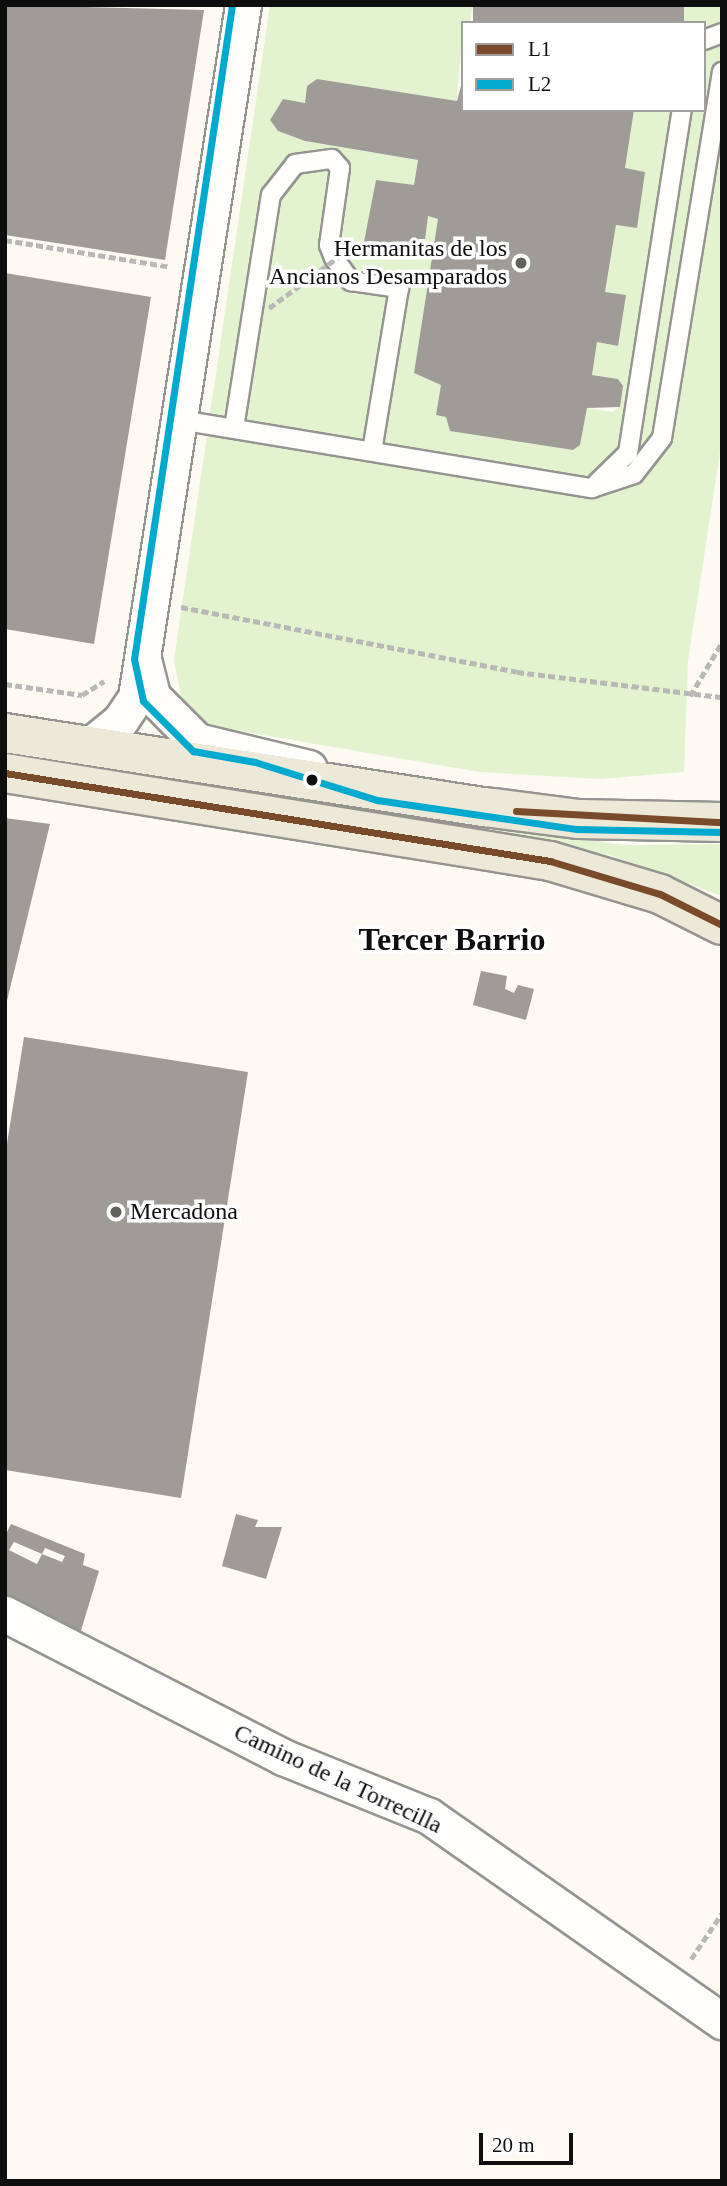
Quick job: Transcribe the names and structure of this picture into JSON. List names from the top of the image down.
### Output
{
  "streets": {
    "street": ["Camino de la Torrecilla"]
  },
  "districts": ["Tercer Barrio"],
  "places": ["Hermanitas de los Ancianos Desamparados", "Mercadona"],
  "lines": ["transit line L2", "transit line L1"],
  "legend": ["L1", "L2"],
  "scale_bar": "20 m"
}
